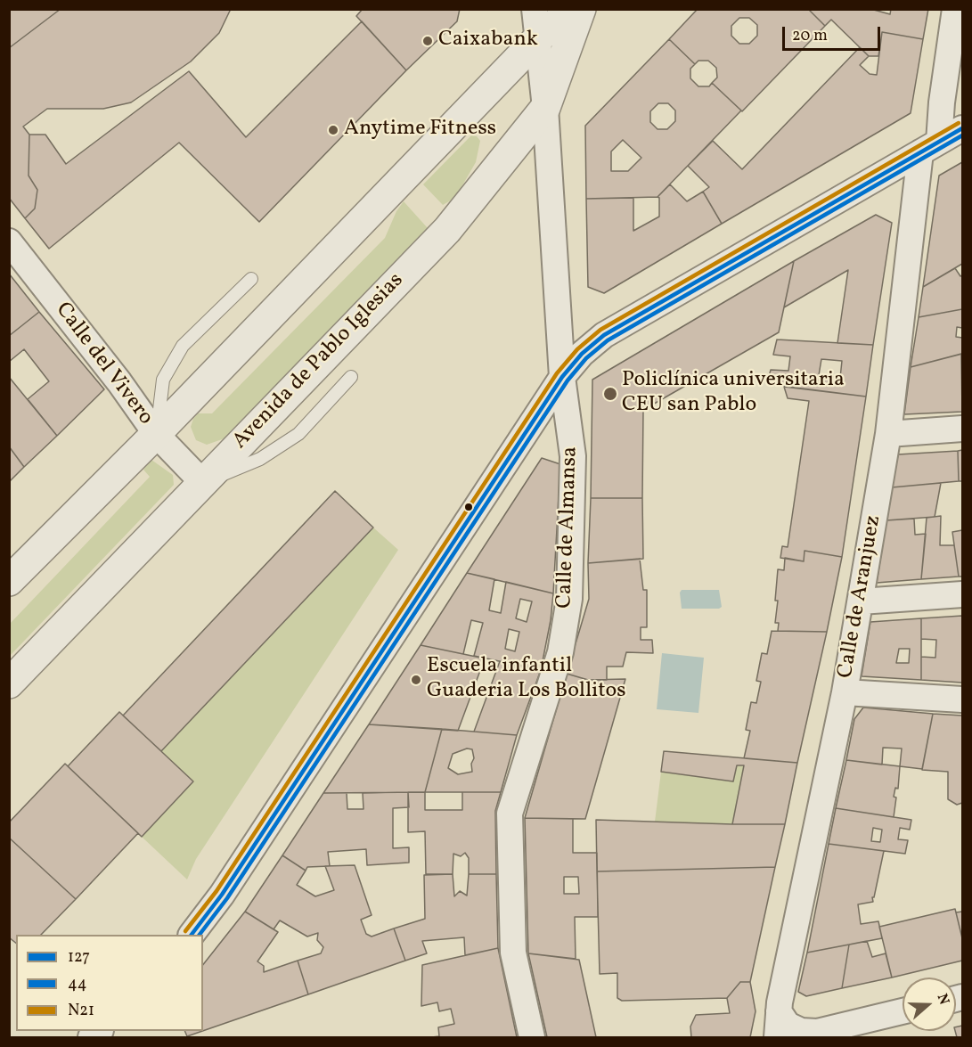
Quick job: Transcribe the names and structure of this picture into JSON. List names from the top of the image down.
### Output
{
  "streets": {
    "street": [
      "Avenida de Pablo Iglesias",
      "Calle del Vivero",
      "Calle de Almansa",
      "Calle de Aranjuez"
    ]
  },
  "crossings": [
    ["Avenida de Pablo Iglesias", "Calle del Vivero"],
    ["Avenida de Pablo Iglesias", "Calle de Almansa"]
  ],
  "places": [
    "Caixabank",
    "Anytime Fitness",
    "Policlínica universitaria CEU san Pablo",
    "Escuela infantil Guaderia Los Bollitos"
  ],
  "lines": ["transit line N21", "transit line 127", "transit line 44"],
  "legend": ["127", "44", "N21"],
  "scale_bar": "20 m",
  "north": "right"
}
